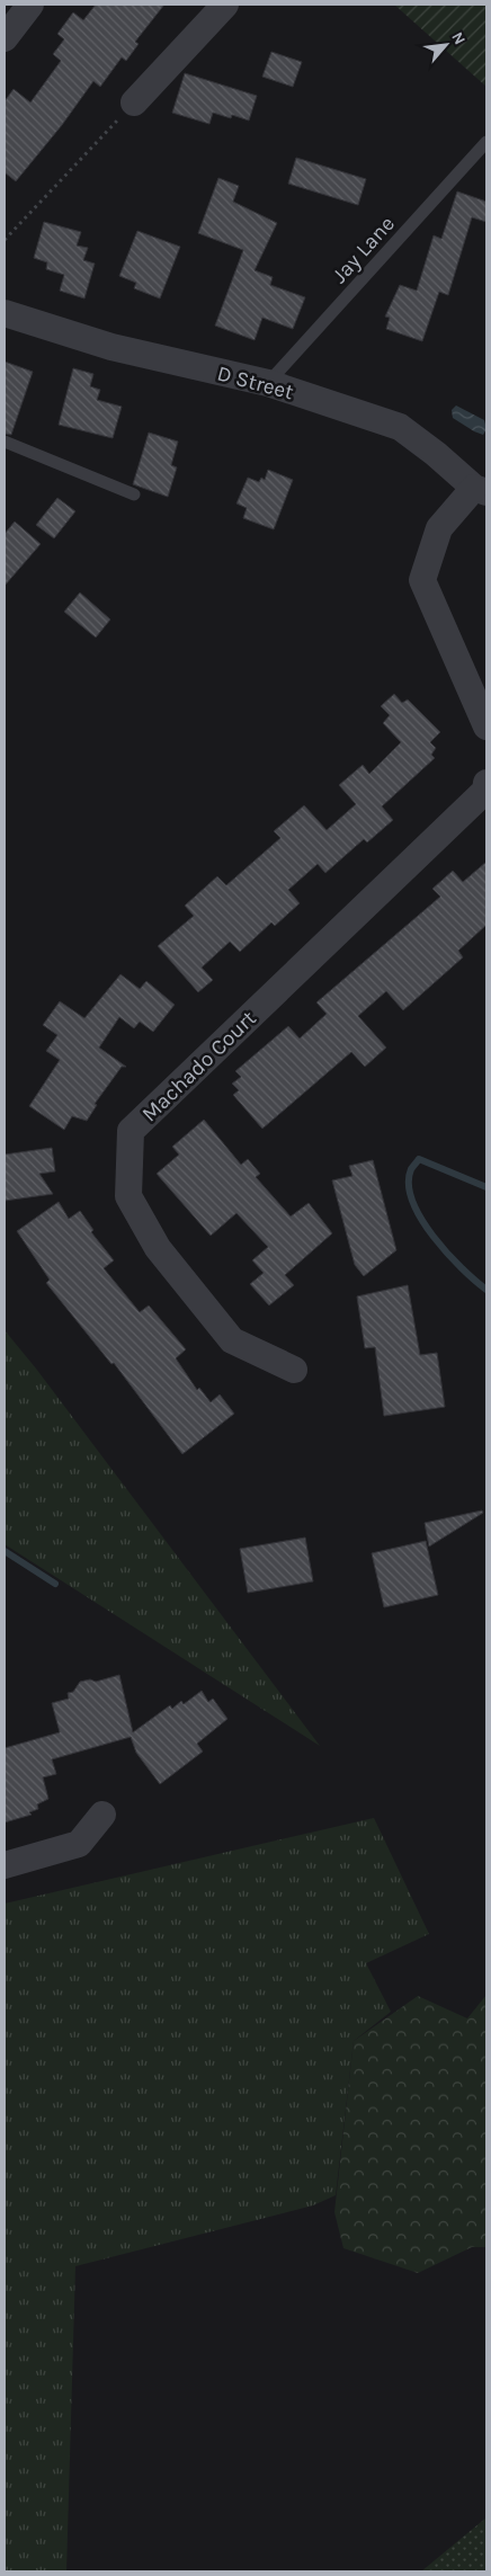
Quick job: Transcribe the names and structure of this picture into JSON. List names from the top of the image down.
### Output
{
  "streets": {
    "street": ["D Street", "Machado Court"],
    "lane": ["Jay Lane"]
  },
  "crossings": [
    ["Jay Lane", "D Street"]
  ],
  "north": "top right"
}
